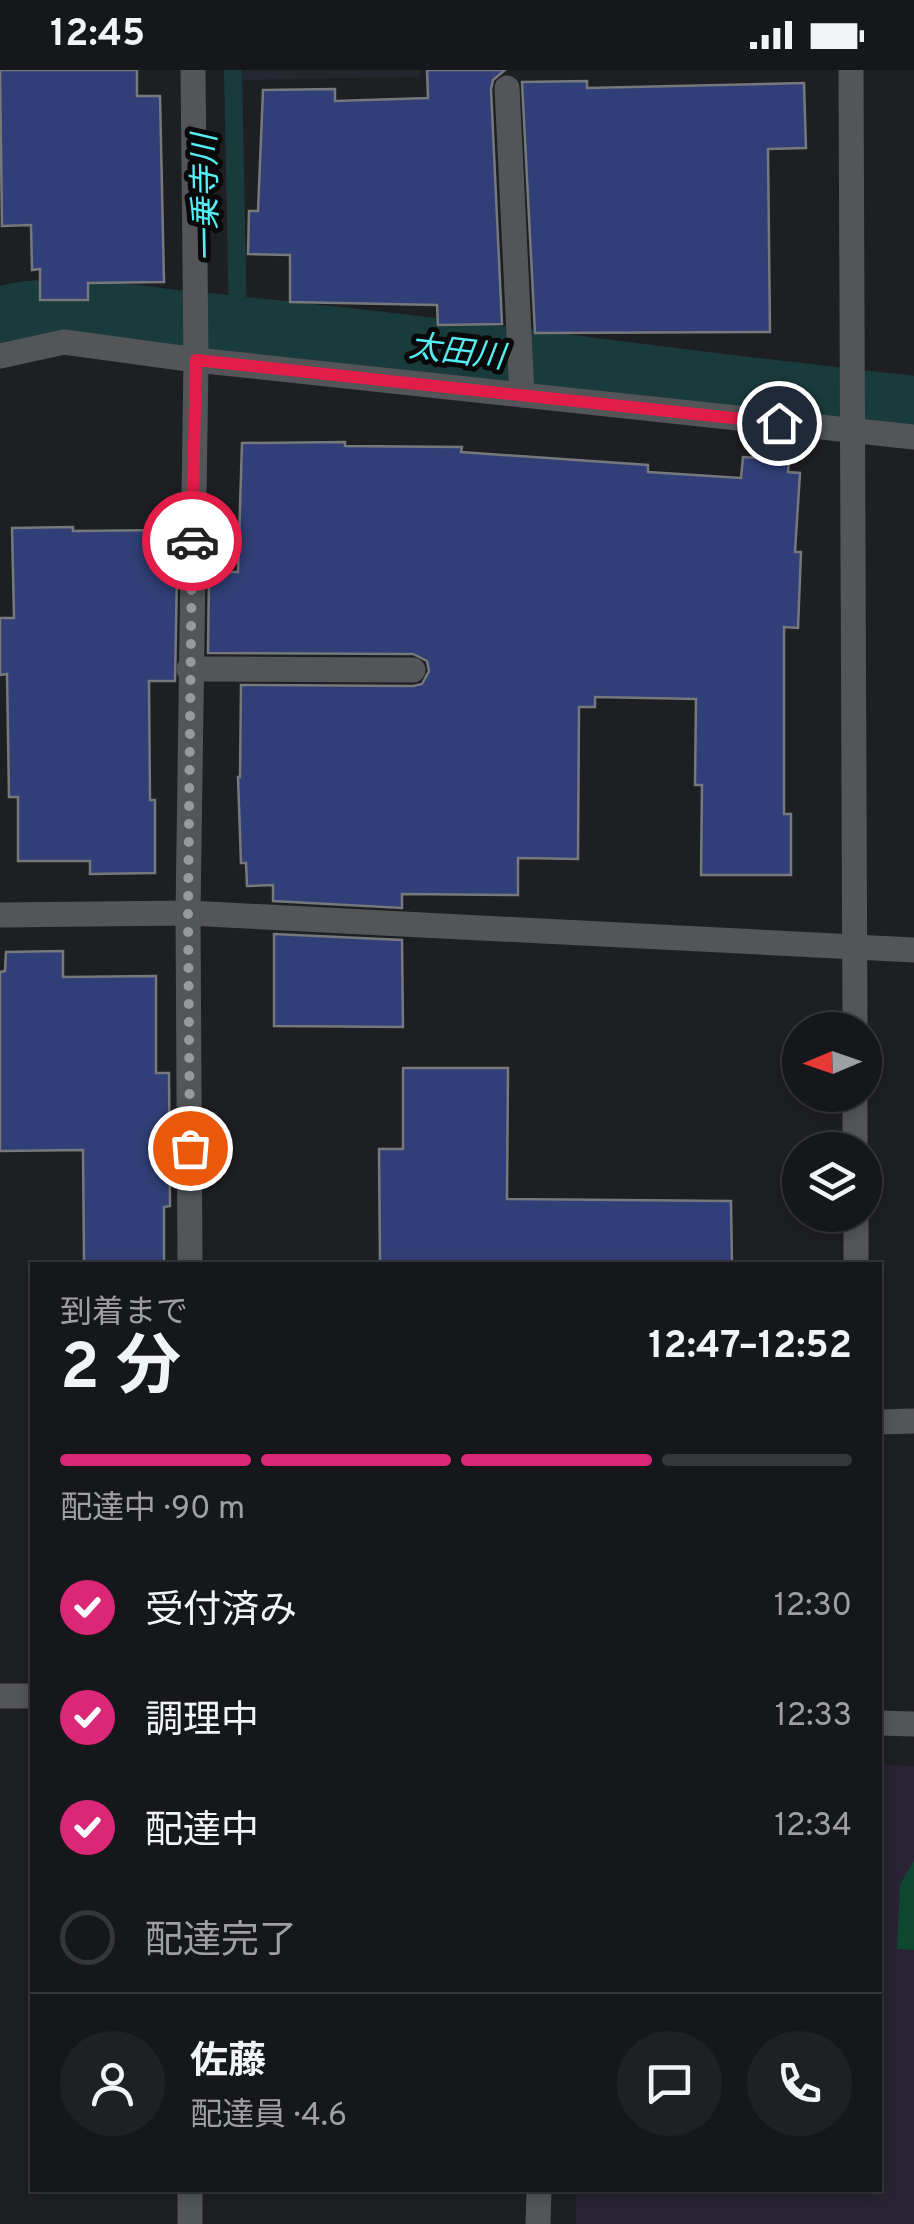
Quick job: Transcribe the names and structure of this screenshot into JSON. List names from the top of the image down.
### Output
{
  "water": ["一乗寺川", "太田川"],
  "north": "left",
  "page": {
    "status": "12:45",
    "heading": ["2 分", "到着まで", "12:47–12:52"],
    "panel": ["佐藤", "配達員 · 4.6"],
    "bar": "配達中 · 90 m",
    "list": [
      ["受付済み", "12:30"],
      ["調理中", "12:33"],
      ["配達中", "12:34"],
      "配達完了"
    ]
  }
}
